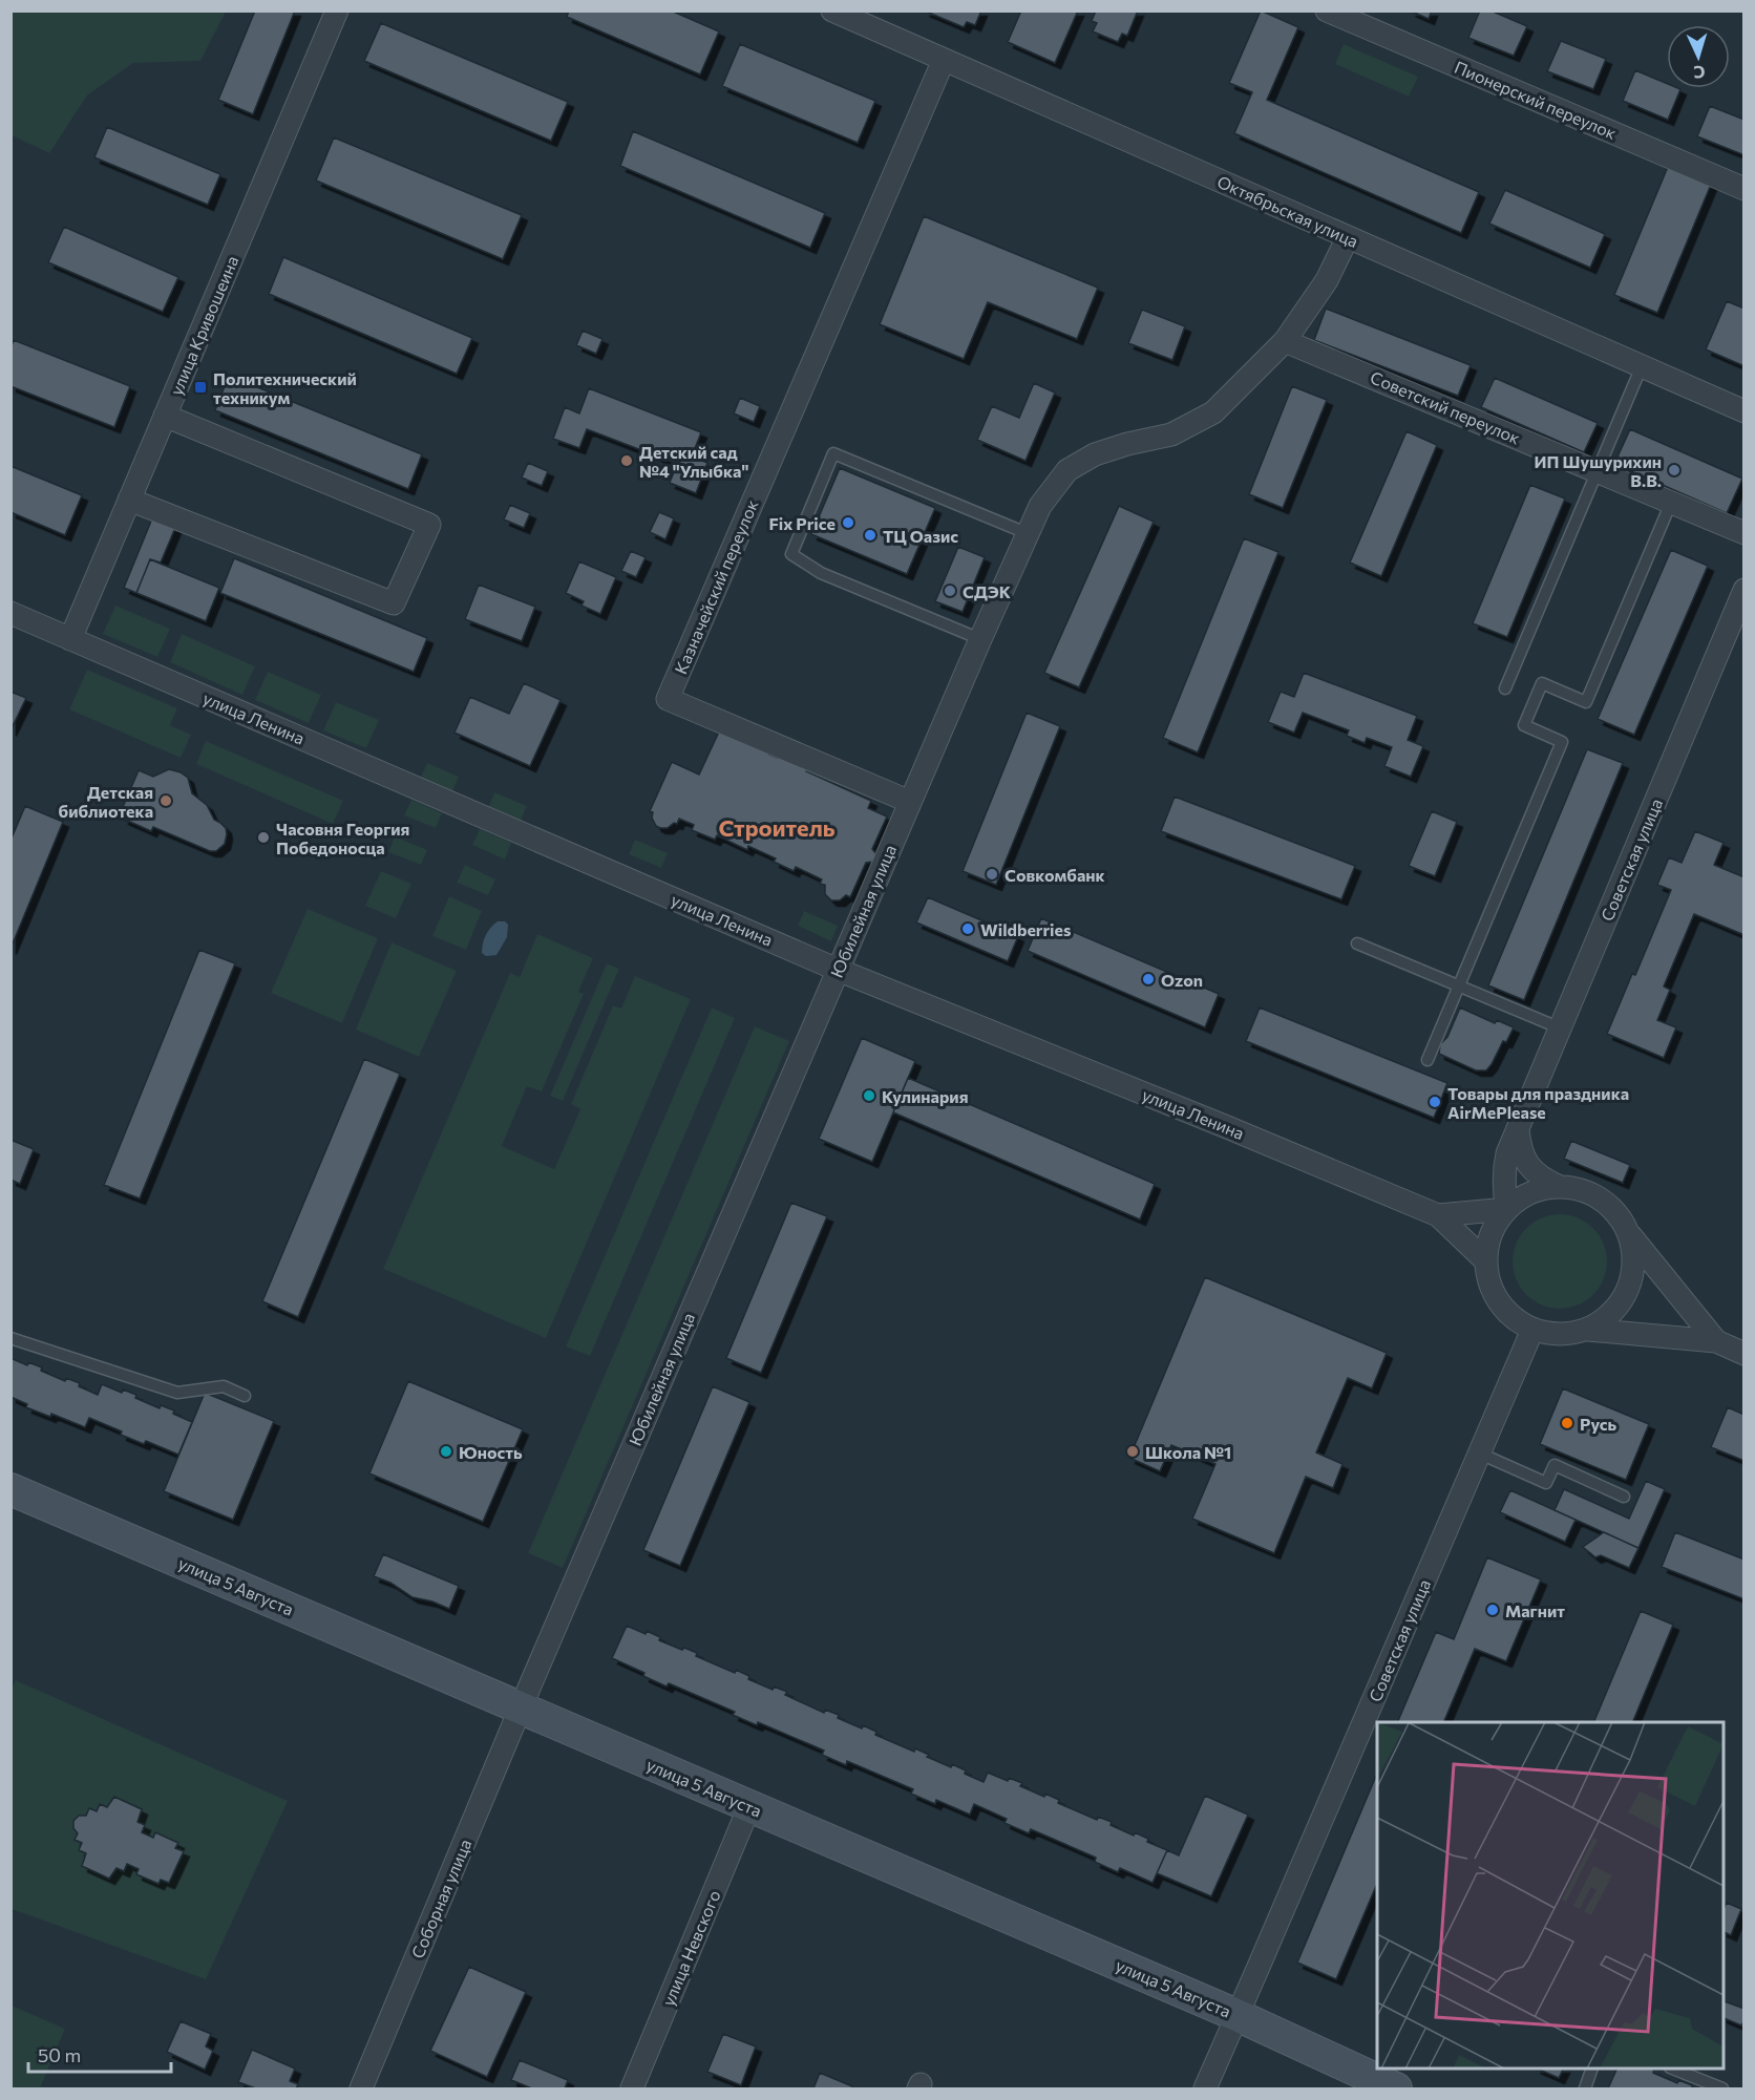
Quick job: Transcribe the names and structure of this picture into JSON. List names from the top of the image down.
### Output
{
  "streets": {
    "street": [
      "Пионерский переулок",
      "Октябрьская улица",
      "улица Кривошеина",
      "Советский переулок",
      "Казначейский переулок",
      "улица Ленина",
      "Советская улица",
      "Юбилейная улица",
      "улица 5 Августа",
      "Соборная улица",
      "улица Невского"
    ]
  },
  "crossings": [
    ["Октябрьская улица", "Казначейский переулок"],
    ["Октябрьская улица", "Юбилейная улица"],
    ["улица Кривошеина", "улица Ленина"],
    ["Советский переулок", "Юбилейная улица"],
    ["Казначейский переулок", "Юбилейная улица"],
    ["улица Ленина", "Юбилейная улица"],
    ["Советская улица", "улица 5 Августа"],
    ["Юбилейная улица", "улица 5 Августа"],
    ["Юбилейная улица", "Соборная улица"],
    ["улица 5 Августа", "Соборная улица"],
    ["улица 5 Августа", "улица Невского"]
  ],
  "districts": ["Строитель"],
  "places": {
    "transit": ["Политехнический техникум"],
    "other": [
      "Детский сад №4 \"Улыбка\"",
      "ИП Шушурихин В.В.",
      "Fix Price",
      "ТЦ Оазис",
      "СДЭК",
      "Детская библиотека",
      "Часовня Георгия Победоносца",
      "Совкомбанк",
      "Wildberries",
      "Ozon",
      "Кулинария",
      "Товары для праздника AirMePlease",
      "Русь",
      "Юность",
      "Школа №1",
      "Магнит"
    ]
  },
  "scale_bar": "50 m",
  "north": "bottom"
}
